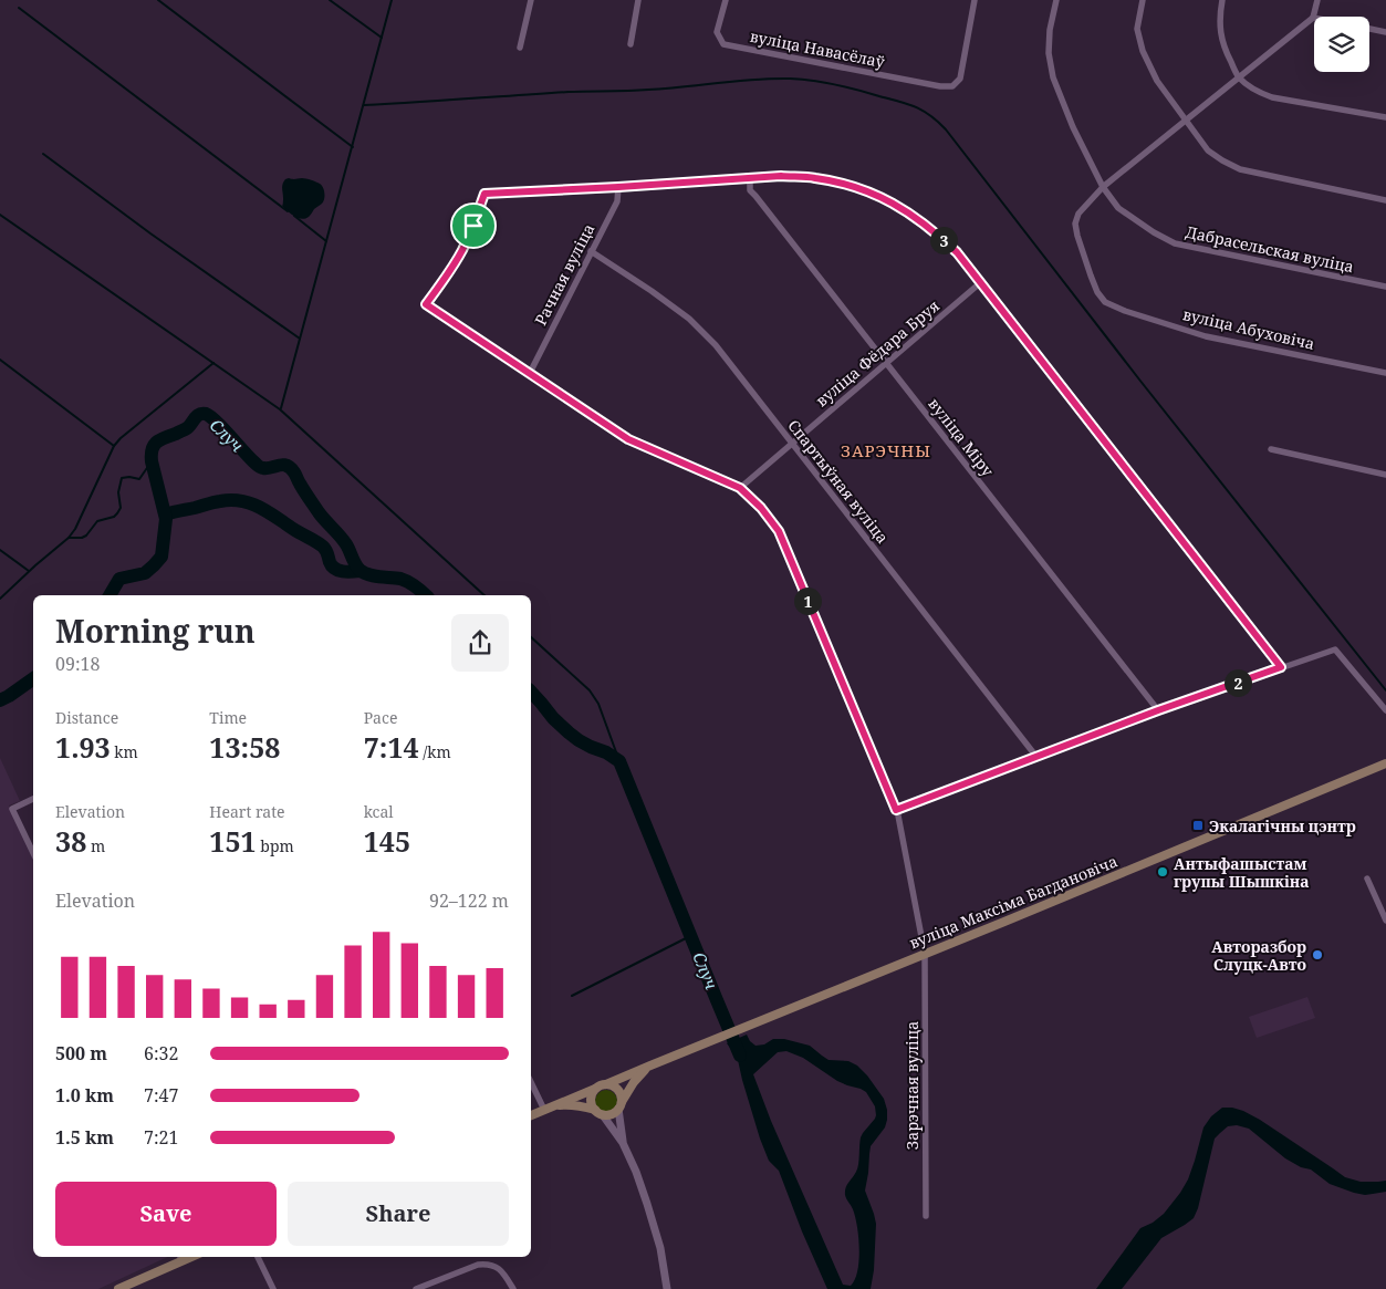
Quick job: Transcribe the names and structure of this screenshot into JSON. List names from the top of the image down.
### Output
{
  "streets": {
    "main road": ["вуліца Максіма Багдановіча"],
    "street": [
      "вуліца Навасёлаў",
      "Дабрасельская вуліца",
      "Рачная вуліца",
      "вуліца Абуховіча",
      "вуліца Фёдара Бруя",
      "вуліца Міру",
      "Спартыўная вуліца",
      "Зарэчная вуліца"
    ]
  },
  "crossings": [
    ["Дабрасельская вуліца", "вуліца Абуховіча"],
    ["Рачная вуліца", "Спартыўная вуліца"],
    ["Рачная вуліца", "Зарэчная вуліца"],
    ["вуліца Фёдара Бруя", "вуліца Міру"],
    ["вуліца Фёдара Бруя", "Спартыўная вуліца"],
    ["вуліца Фёдара Бруя", "Зарэчная вуліца"],
    ["вуліца Максіма Багдановіча", "Зарэчная вуліца"]
  ],
  "districts": ["ЗАРЭЧНЫ"],
  "water": ["Случ"],
  "places": {
    "transit": ["Экалагічны цэнтр"],
    "other": ["Антыфашыстам групы Шышкіна", "Авторазбор Слуцк-Авто"]
  },
  "page": {
    "pins": ["3", "1", "2"],
    "heading": ["Morning run", "09:18"],
    "stats": [
      ["Distance", "1.93 km"],
      ["Time", "13:58"],
      ["Pace", "7:14 /km"],
      ["Elevation", "38 m"],
      ["Heart rate", "151 bpm"],
      ["kcal", "145"]
    ],
    "chart": ["Elevation", "92–122 m"],
    "list": [
      {
        "name": "500 m",
        "note": "6:32"
      },
      {
        "name": "1.0 km",
        "note": "7:47"
      },
      {
        "name": "1.5 km",
        "note": "7:21"
      }
    ],
    "buttons": ["Save", "Share"]
  }
}
